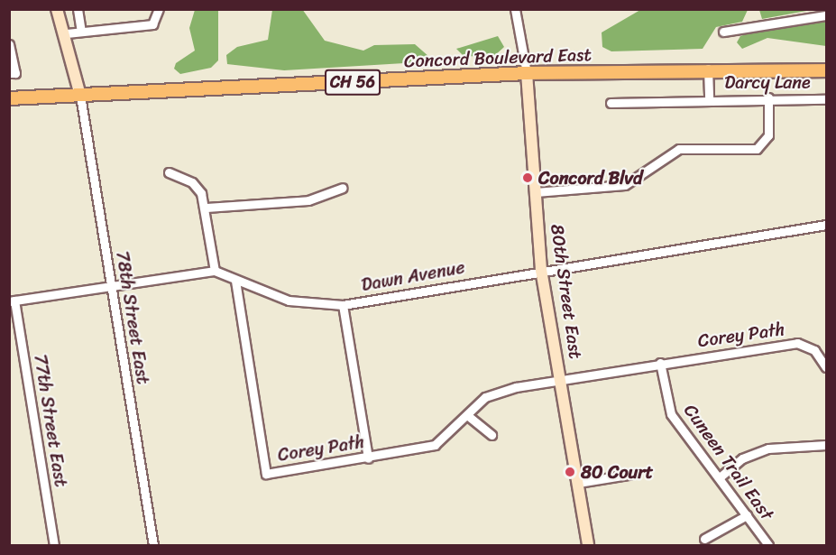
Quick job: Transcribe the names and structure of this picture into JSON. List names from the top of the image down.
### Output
{
  "streets": {
    "main road": ["Concord Boulevard East", "CH 56"],
    "street": [
      "Darcy Lane",
      "Dawn Avenue",
      "80th Street East",
      "78th Street East",
      "Corey Path",
      "77th Street East",
      "Cuneen Trail East"
    ]
  },
  "crossings": [
    ["Concord Boulevard East", "Darcy Lane"],
    ["Concord Boulevard East", "80th Street East"],
    ["Concord Boulevard East", "78th Street East"],
    ["Dawn Avenue", "80th Street East"],
    ["Dawn Avenue", "Corey Path"],
    ["80th Street East", "Corey Path"],
    ["Corey Path", "Cuneen Trail East"]
  ],
  "places": ["Concord Blvd", "80 Court"]
}
